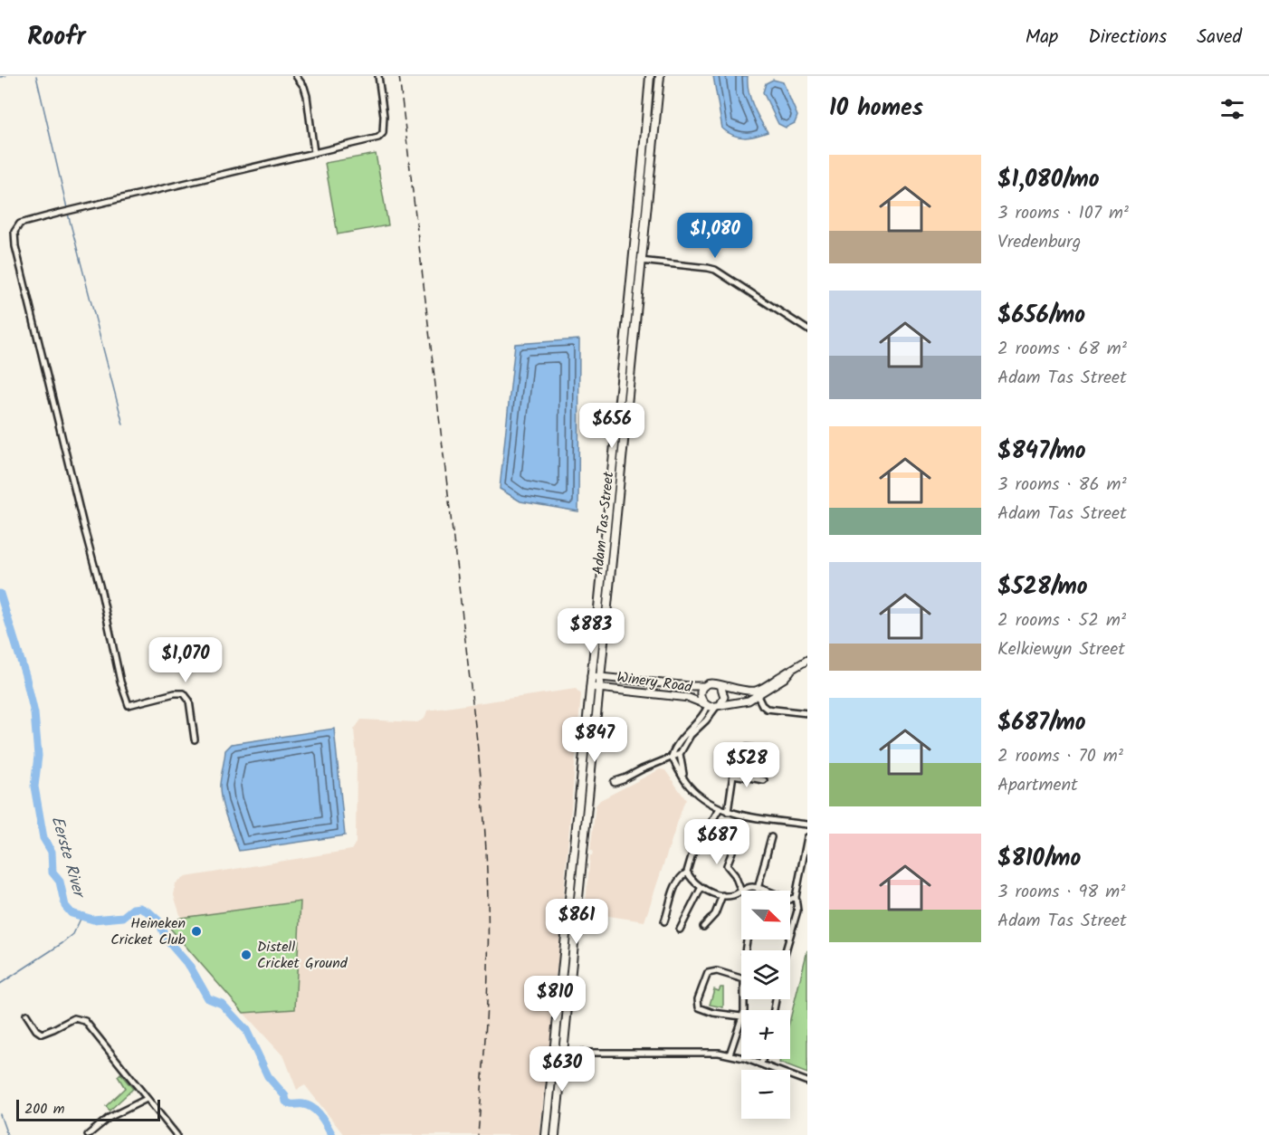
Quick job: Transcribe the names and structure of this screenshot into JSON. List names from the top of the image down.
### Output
{
  "streets": {
    "main road": ["Adam Tas Street"],
    "street": ["Winery Road"]
  },
  "crossings": [
    ["Adam Tas Street", "Winery Road"]
  ],
  "water": ["Eerste River"],
  "places": ["Heineken Cricket Club", "Distell Cricket Ground"],
  "scale_bar": "200 m",
  "north": "bottom right",
  "page": {
    "header": "Roofr",
    "nav": ["Map", "Directions", "Saved"],
    "heading": "10 homes",
    "list": [
      {
        "name": "$1,080/mo",
        "note": "3 rooms · 107 m² · Vredenburg"
      },
      {
        "name": "$656/mo",
        "note": "2 rooms · 68 m² · Adam Tas Street"
      },
      {
        "name": "$847/mo",
        "note": "3 rooms · 86 m² · Adam Tas Street"
      },
      {
        "name": "$528/mo",
        "note": "2 rooms · 52 m² · Kelkiewyn Street"
      },
      {
        "name": "$687/mo",
        "note": "2 rooms · 70 m² · Apartment"
      },
      {
        "name": "$810/mo",
        "note": "3 rooms · 98 m² · Adam Tas Street"
      }
    ],
    "price": [
      "$1,080",
      "$656",
      "$883",
      "$1,070",
      "$847",
      "$528",
      "$687",
      "$861",
      "$810",
      "$630"
    ],
    "map_buttons": ["+", "−"],
    "scale": "200 m"
  }
}
